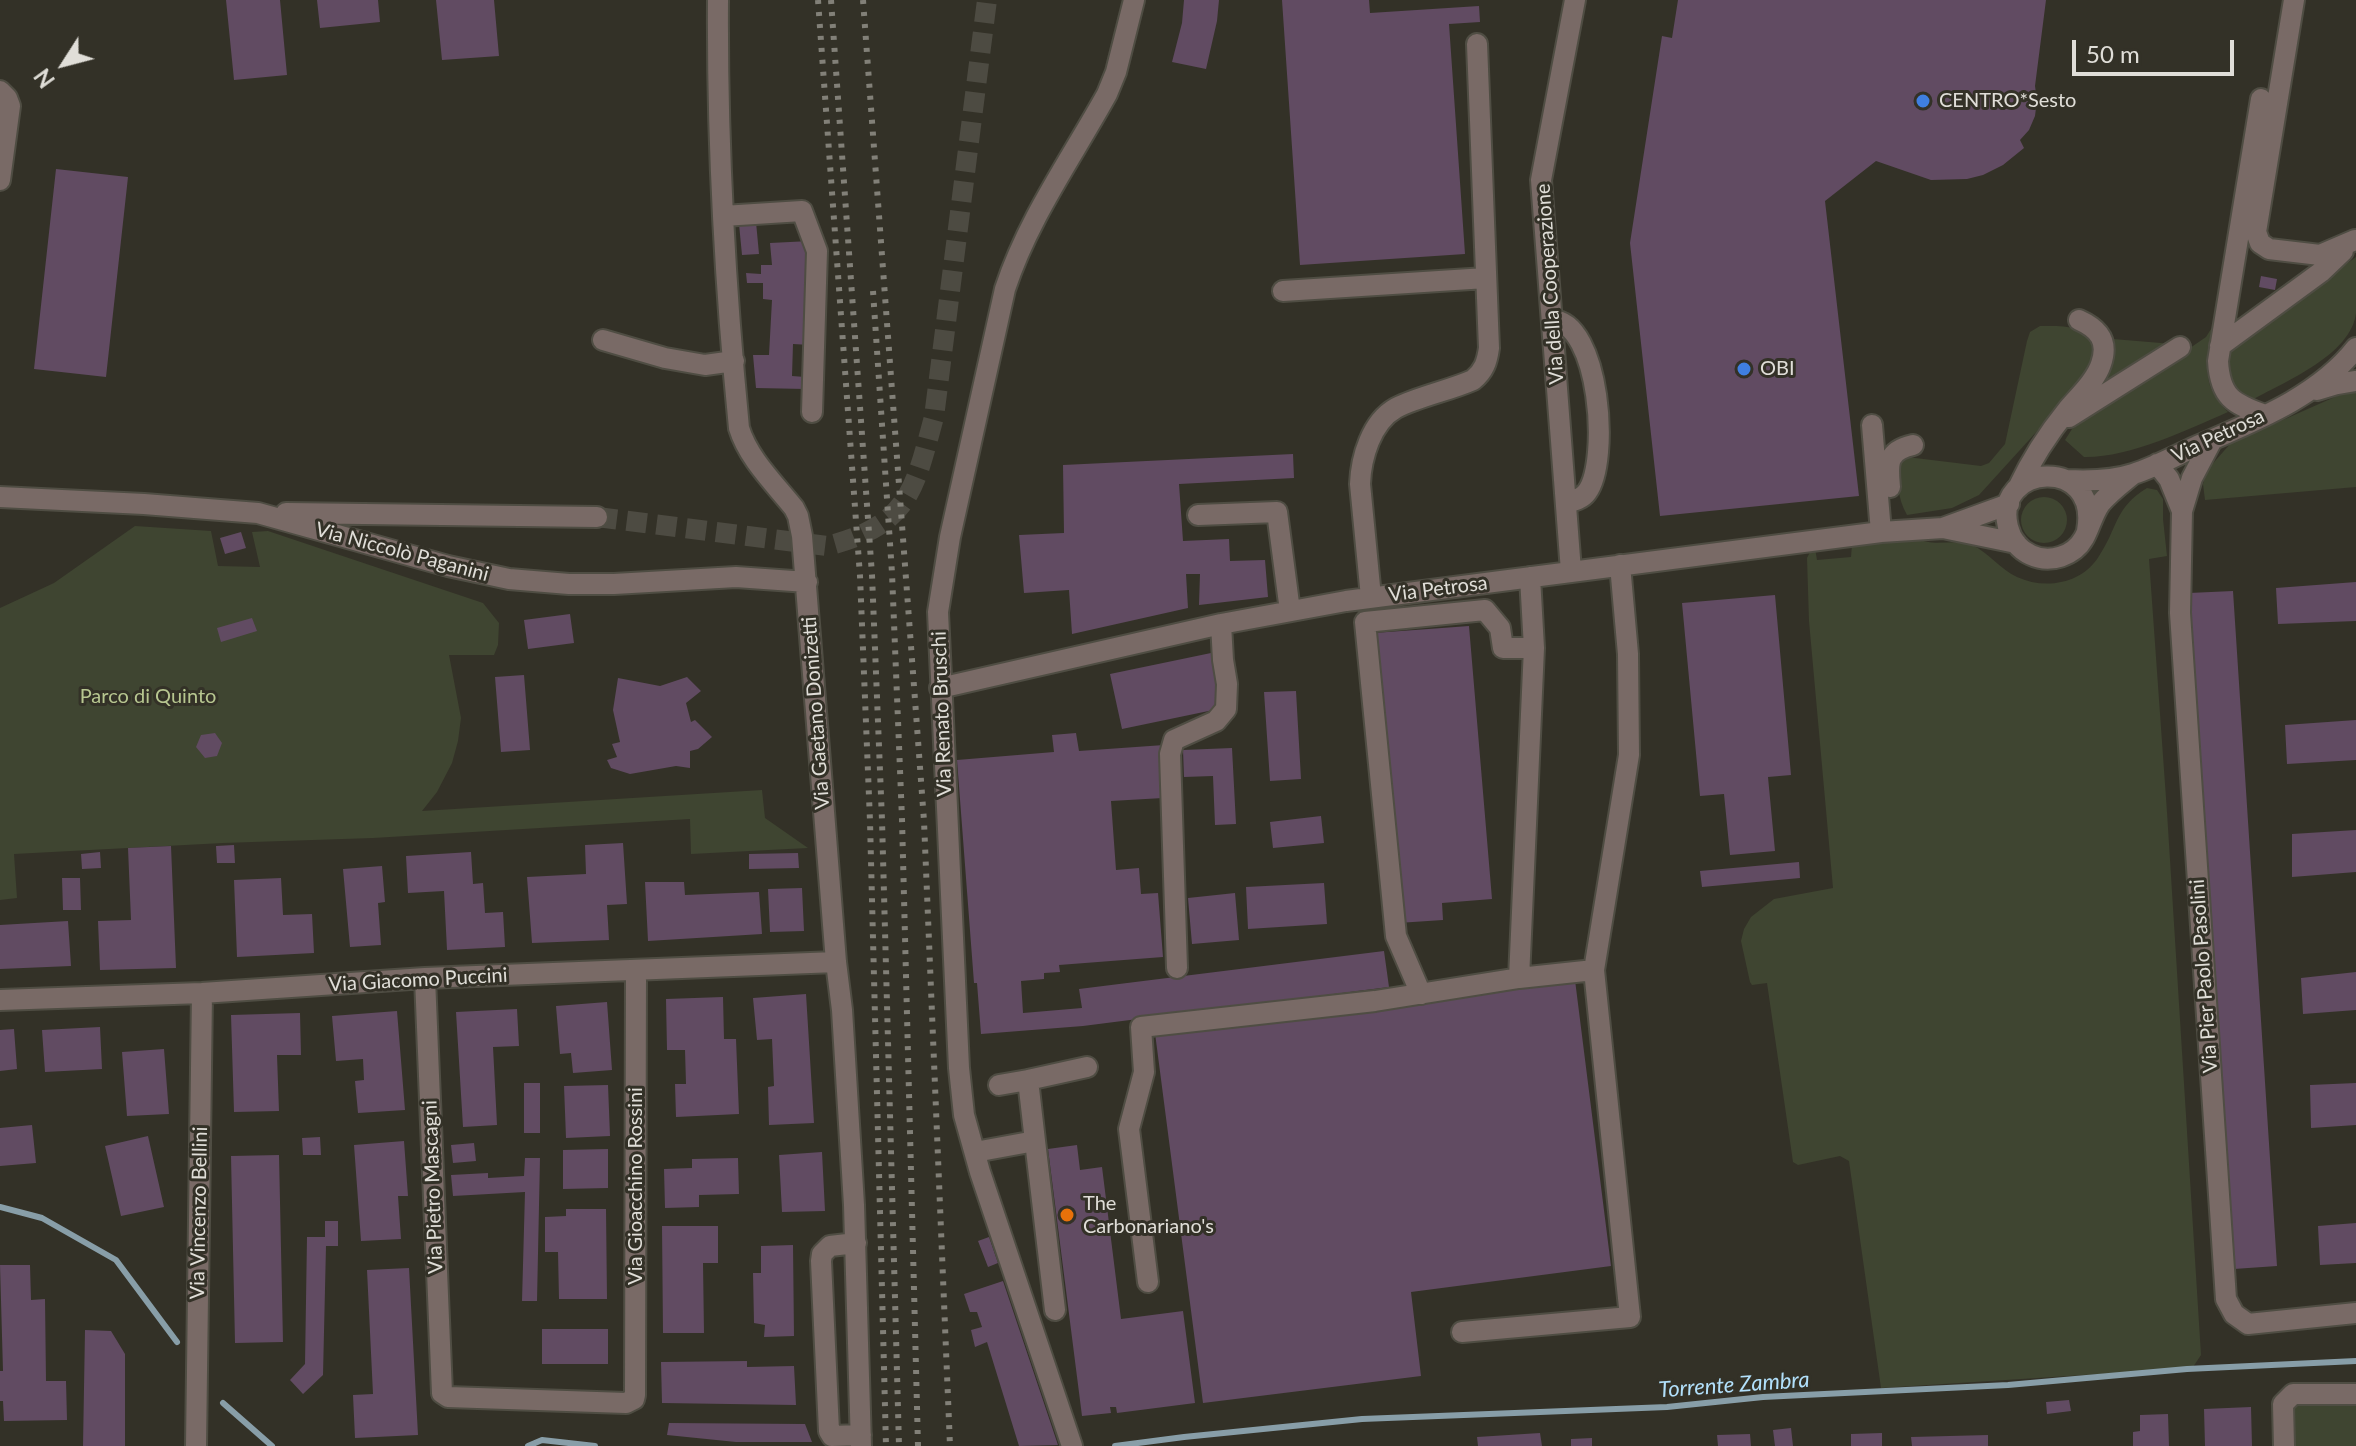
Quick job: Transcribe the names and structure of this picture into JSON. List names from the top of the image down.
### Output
{
  "streets": {
    "street": [
      "Via della Cooperazione",
      "Via Petrosa",
      "Via Niccolò Paganini",
      "Via Gaetano Donizetti",
      "Via Renato Bruschi",
      "Via Pier Paolo Pasolini",
      "Via Giacomo Puccini",
      "Via Gioacchino Rossini",
      "Via Pietro Mascagni",
      "Via Vincenzo Bellini"
    ]
  },
  "crossings": [
    ["Via della Cooperazione", "Via Petrosa"],
    ["Via Petrosa", "Via Renato Bruschi"],
    ["Via Petrosa", "Via Pier Paolo Pasolini"],
    ["Via Niccolò Paganini", "Via Gaetano Donizetti"],
    ["Via Gaetano Donizetti", "Via Giacomo Puccini"],
    ["Via Giacomo Puccini", "Via Gioacchino Rossini"],
    ["Via Giacomo Puccini", "Via Pietro Mascagni"],
    ["Via Giacomo Puccini", "Via Vincenzo Bellini"],
    ["Via Gioacchino Rossini", "Via Pietro Mascagni"]
  ],
  "water": ["Torrente Zambra"],
  "parks": ["Parco di Quinto"],
  "places": ["CENTRO*Sesto", "OBI", "The Carbonariano's"],
  "scale_bar": "50 m",
  "north": "bottom left"
}
